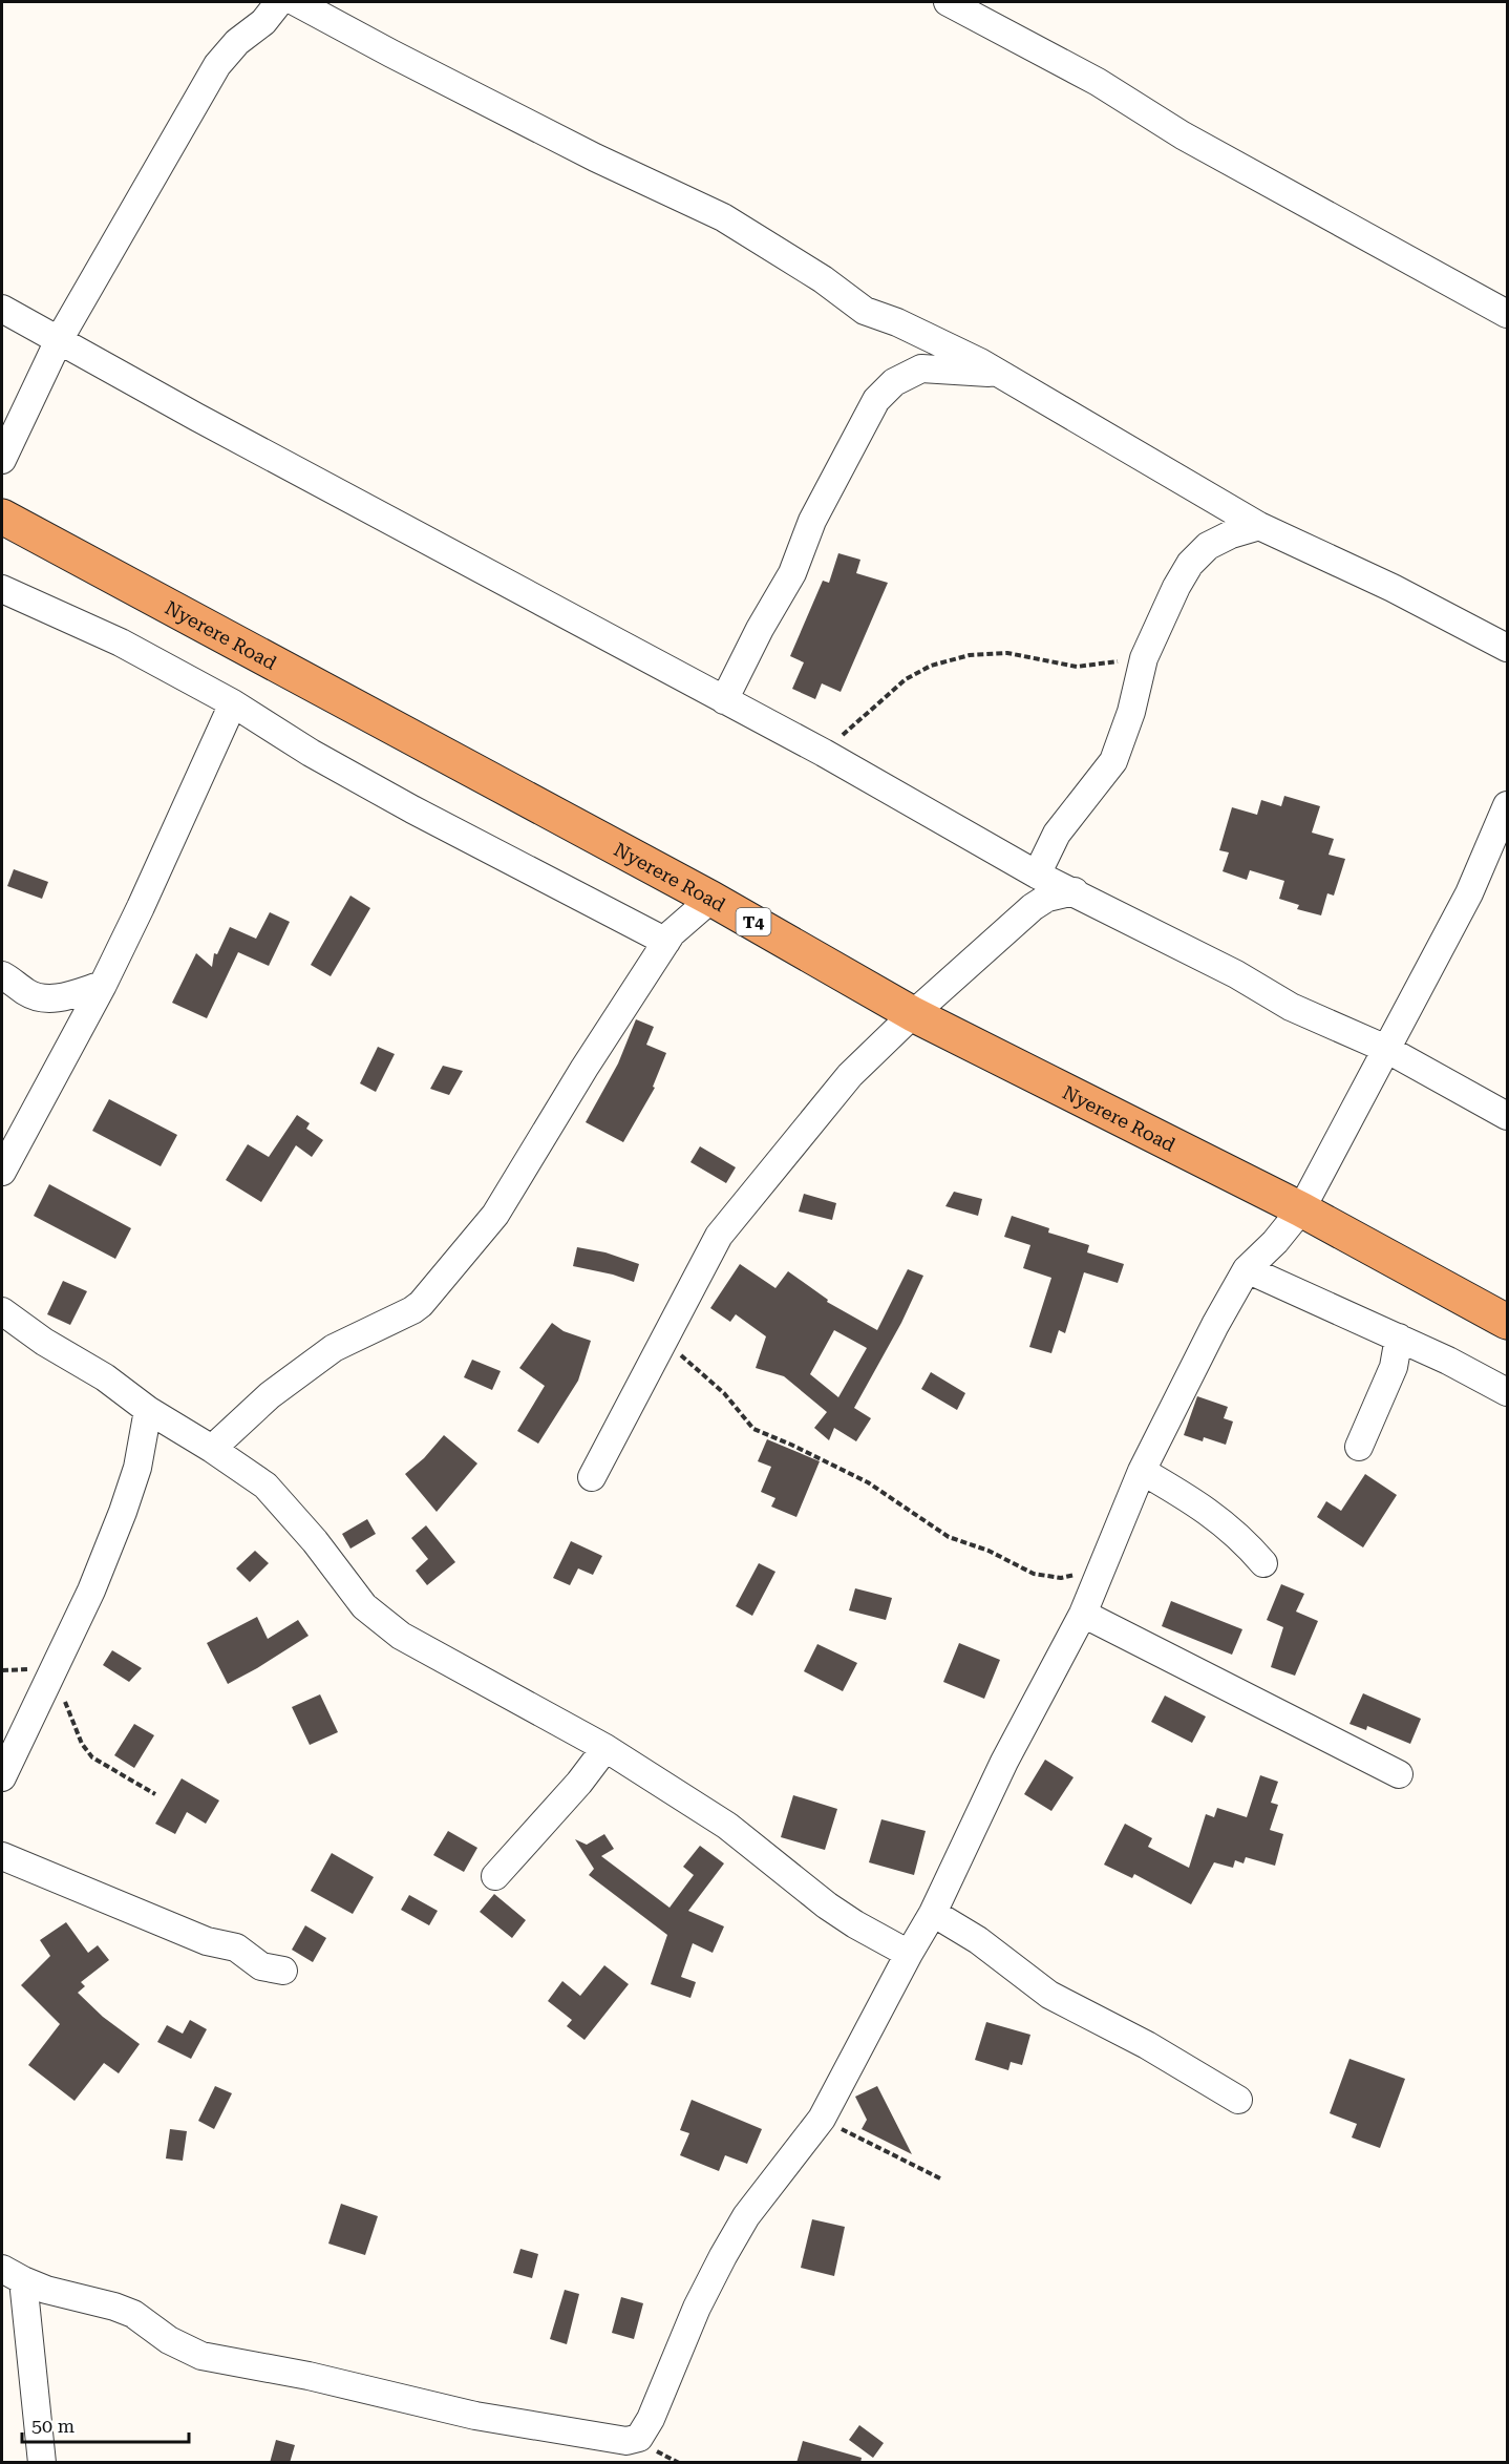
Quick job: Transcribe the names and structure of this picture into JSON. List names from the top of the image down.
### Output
{
  "streets": {
    "highway": ["Nyerere Road", "T4"]
  },
  "scale_bar": "50 m"
}
